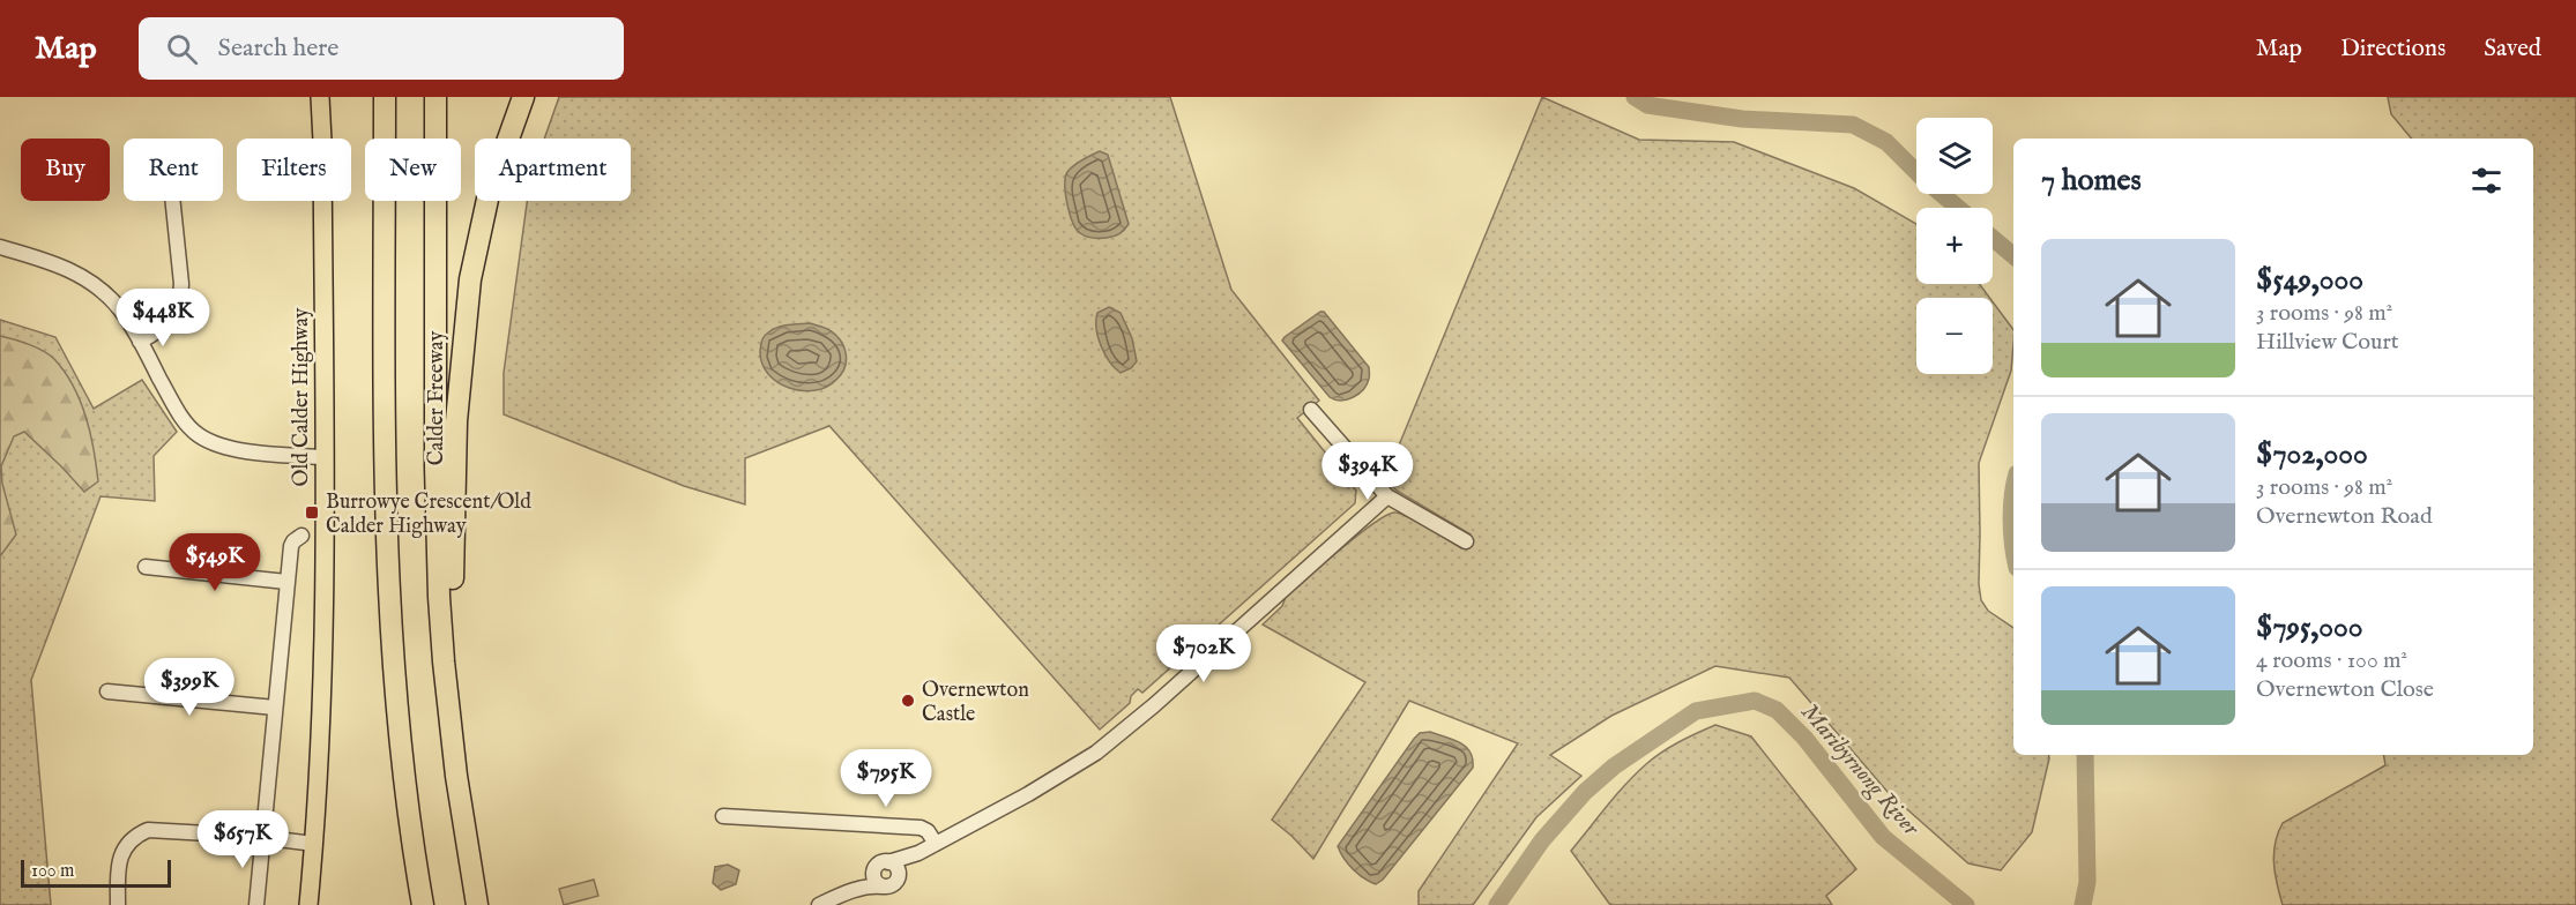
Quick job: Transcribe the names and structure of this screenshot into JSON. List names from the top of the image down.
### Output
{
  "streets": {
    "highway": ["Calder Freeway"],
    "main road": ["Old Calder Highway"]
  },
  "water": ["Maribyrnong River"],
  "places": {
    "transit": ["Burrowye Crescent/Old Calder Highway"],
    "other": ["Overnewton Castle"]
  },
  "scale_bar": "100 m",
  "page": {
    "header": "Map",
    "search": "Search here",
    "nav": ["Map", "Directions", "Saved"],
    "map_buttons": ["+", "−"],
    "chip": [
      "Buy",
      "Rent",
      "Filters",
      "New",
      "Apartment"
    ],
    "heading": "7 homes",
    "list": [
      {
        "name": "$549,000",
        "note": "3 rooms · 98 m² · Hillview Court"
      },
      {
        "name": "$702,000",
        "note": "3 rooms · 98 m² · Overnewton Road"
      },
      {
        "name": "$795,000",
        "note": "4 rooms · 100 m² · Overnewton Close"
      }
    ],
    "price": [
      "$448K",
      "$394K",
      "$549K",
      "$702K",
      "$399K",
      "$795K",
      "$657K"
    ],
    "scale": "100 m"
  }
}
